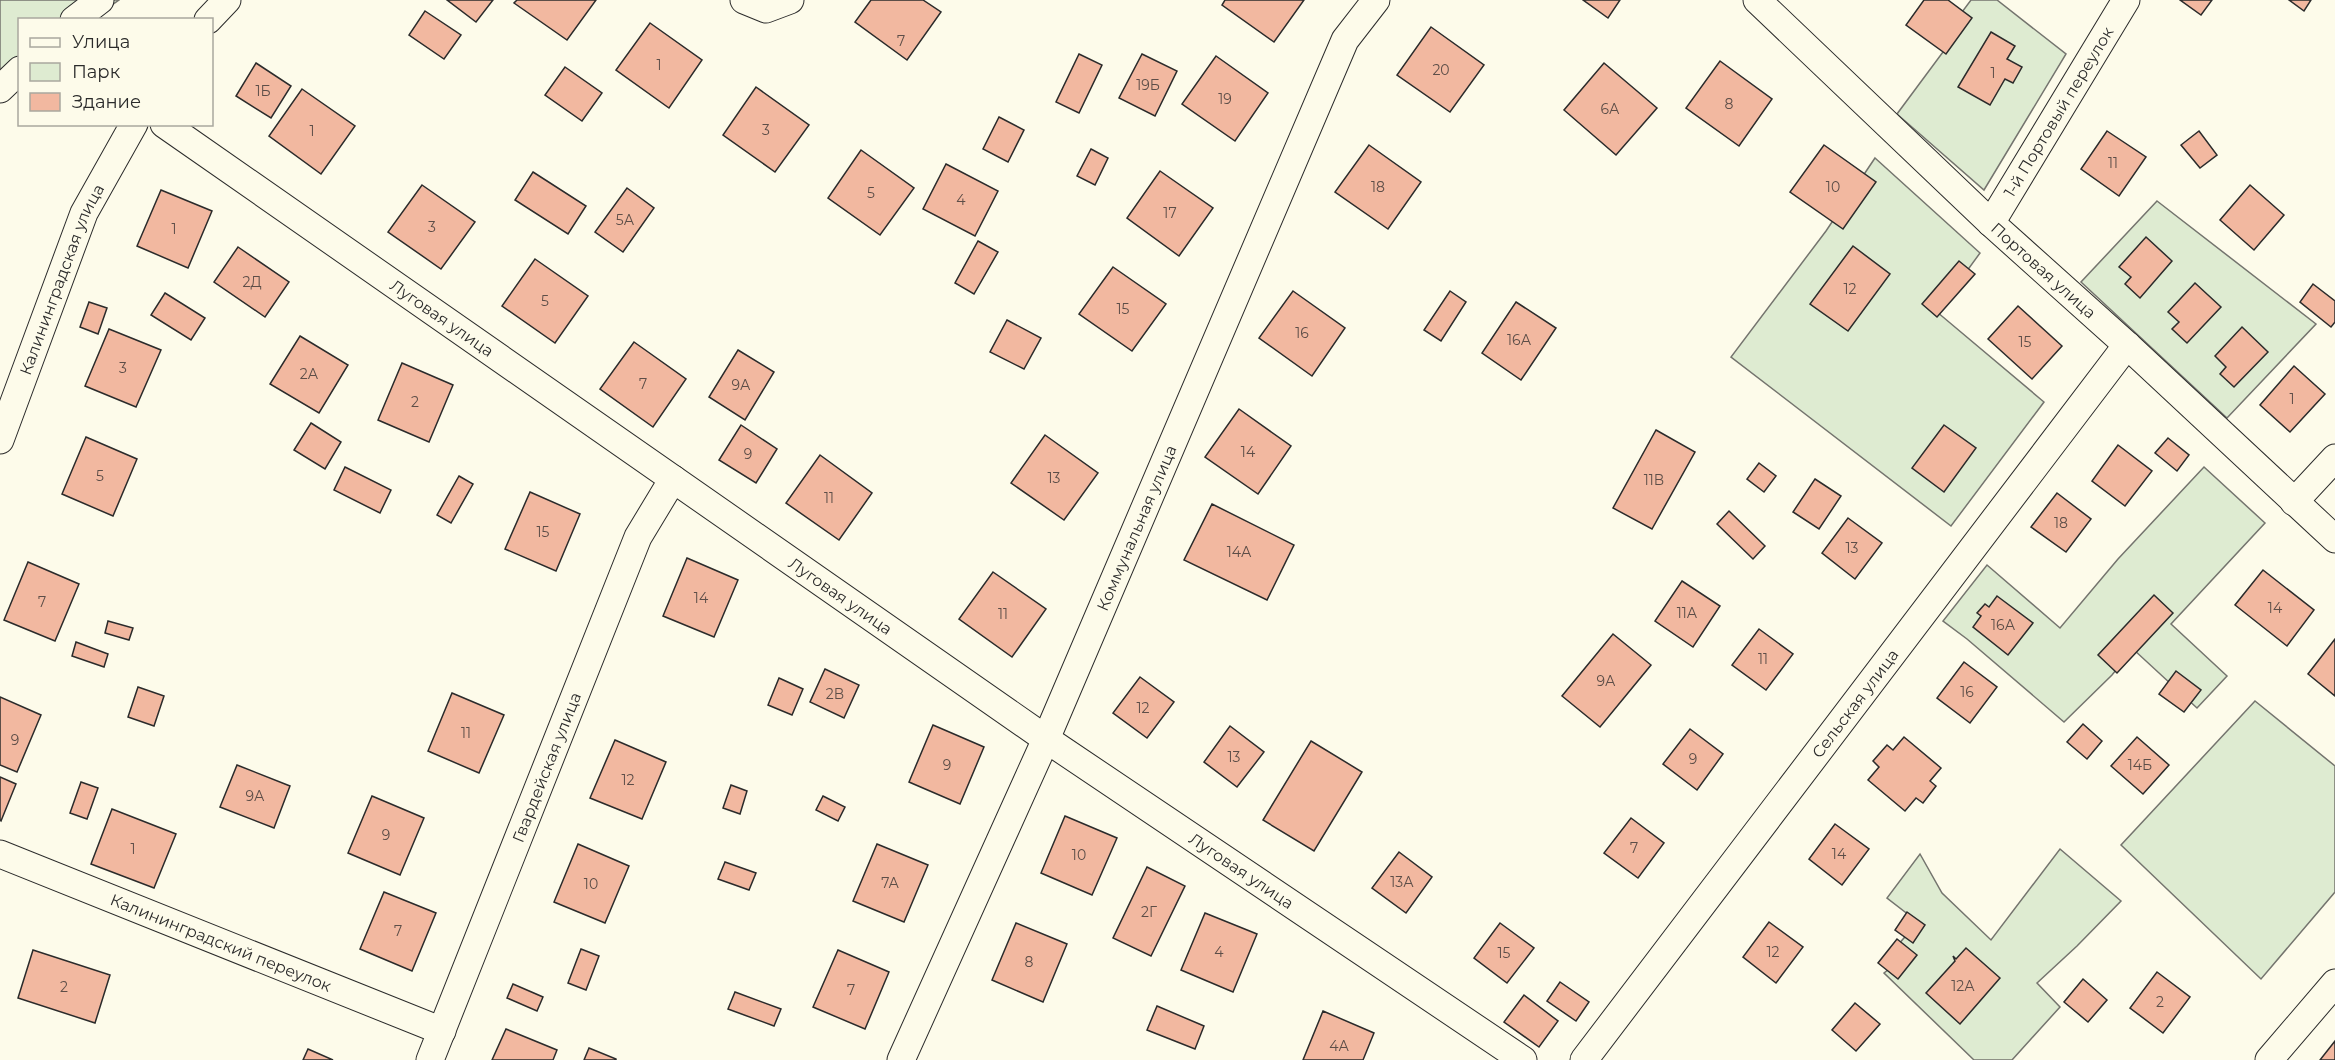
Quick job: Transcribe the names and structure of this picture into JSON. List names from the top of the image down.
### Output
{
  "streets": {
    "street": [
      "1-й Портовый переулок",
      "Портовая улица",
      "Калининградская улица",
      "Луговая улица",
      "Коммунальная улица",
      "Сельская улица",
      "Гвардейская улица",
      "Калининградский переулок"
    ]
  },
  "crossings": [
    ["1-й Портовый переулок", "Портовая улица"],
    ["Портовая улица", "Сельская улица"],
    ["Луговая улица", "Коммунальная улица"],
    ["Луговая улица", "Гвардейская улица"],
    ["Гвардейская улица", "Калининградский переулок"]
  ],
  "house_numbers": [
    "7",
    "1",
    "20",
    "1",
    "19Б",
    "1Б",
    "19",
    "8",
    "6А",
    "3",
    "1",
    "11",
    "18",
    "10",
    "5",
    "4",
    "17",
    "5А",
    "3",
    "1",
    "2Д",
    "12",
    "5",
    "15",
    "16",
    "16А",
    "15",
    "3",
    "2А",
    "7",
    "9А",
    "1",
    "2",
    "14",
    "9",
    "5",
    "13",
    "11В",
    "11",
    "18",
    "15",
    "13",
    "14А",
    "14",
    "7",
    "14",
    "11А",
    "11",
    "16А",
    "11",
    "9А",
    "16",
    "2В",
    "12",
    "11",
    "9",
    "13",
    "9",
    "9",
    "14Б",
    "12",
    "9А",
    "9",
    "7",
    "1",
    "14",
    "10",
    "13А",
    "7А",
    "10",
    "2Г",
    "7",
    "4",
    "12",
    "15",
    "8",
    "12А",
    "2",
    "7",
    "2",
    "4А"
  ],
  "legend": ["Улица", "Парк", "Здание"]
}
